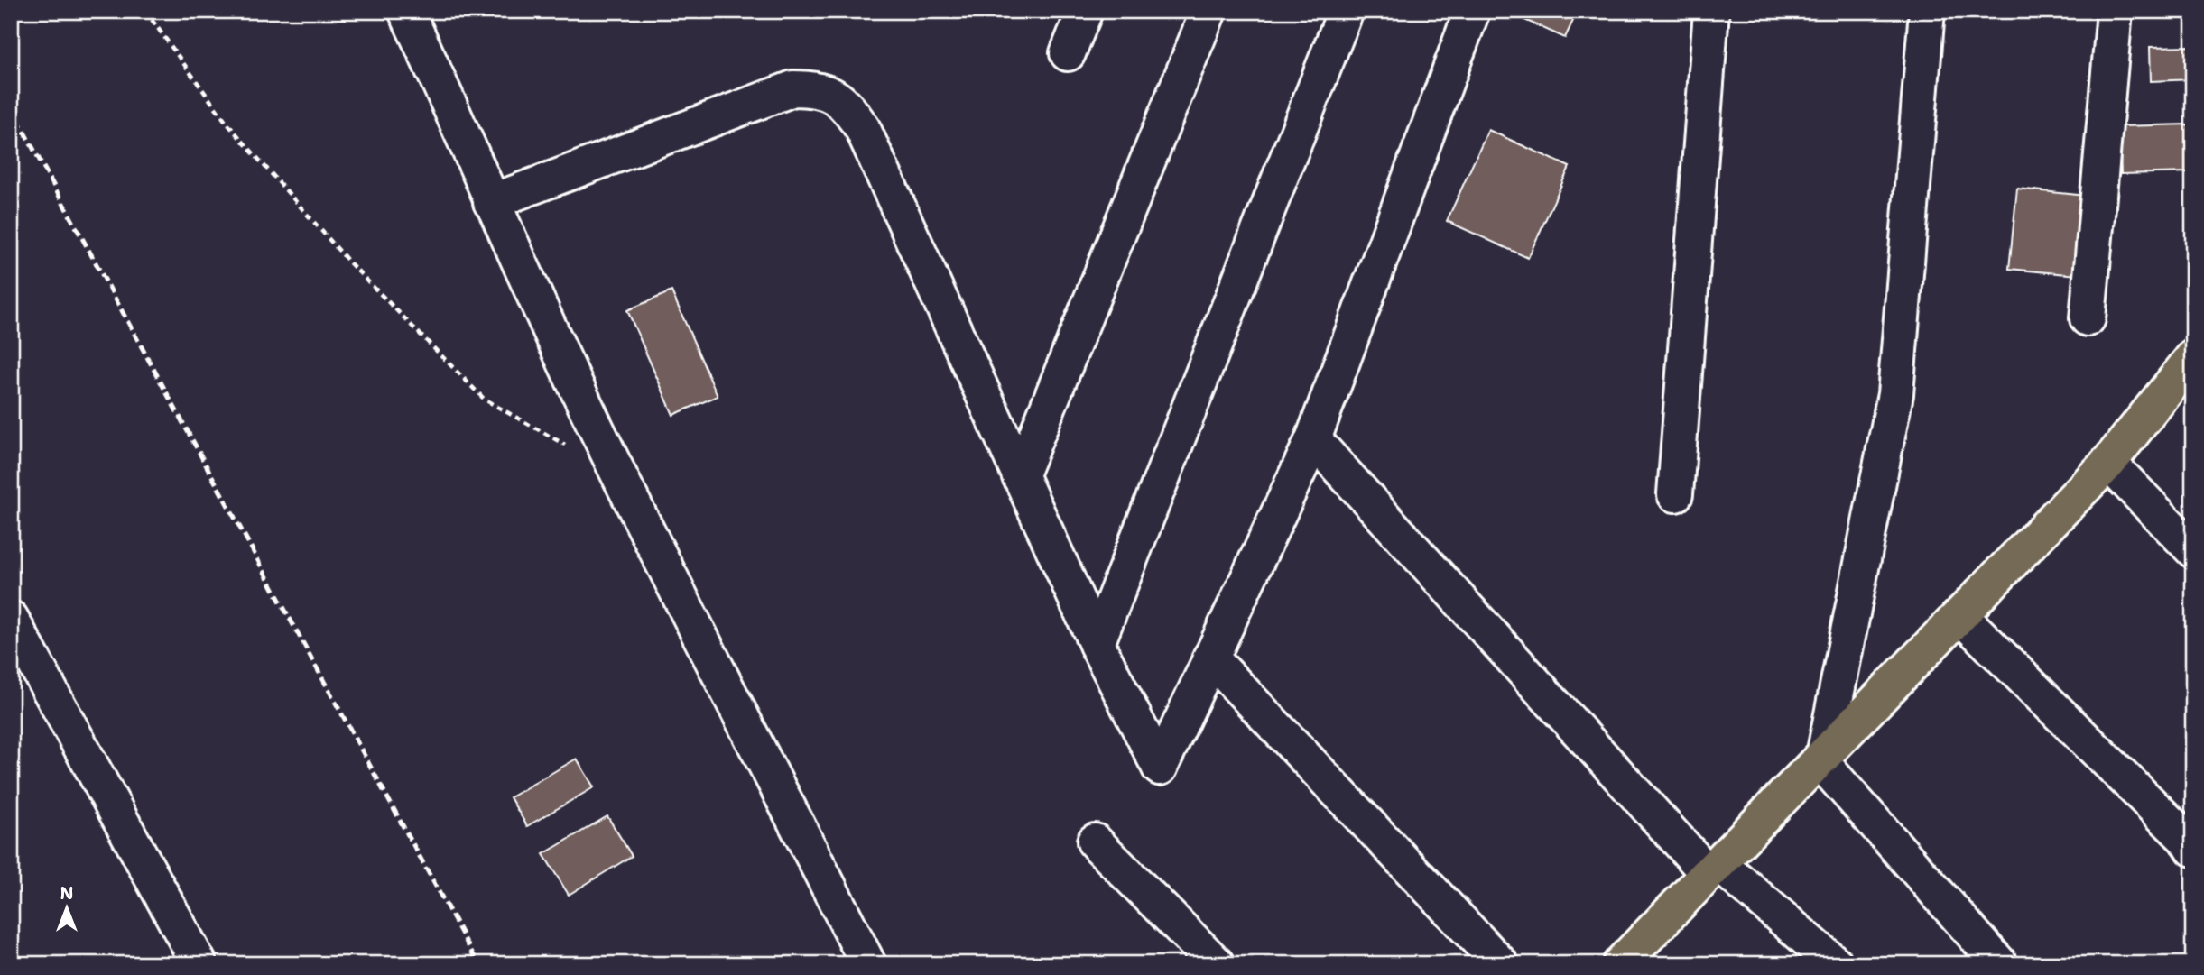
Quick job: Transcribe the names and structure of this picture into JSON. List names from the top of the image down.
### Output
{
  "north": "top"
}
